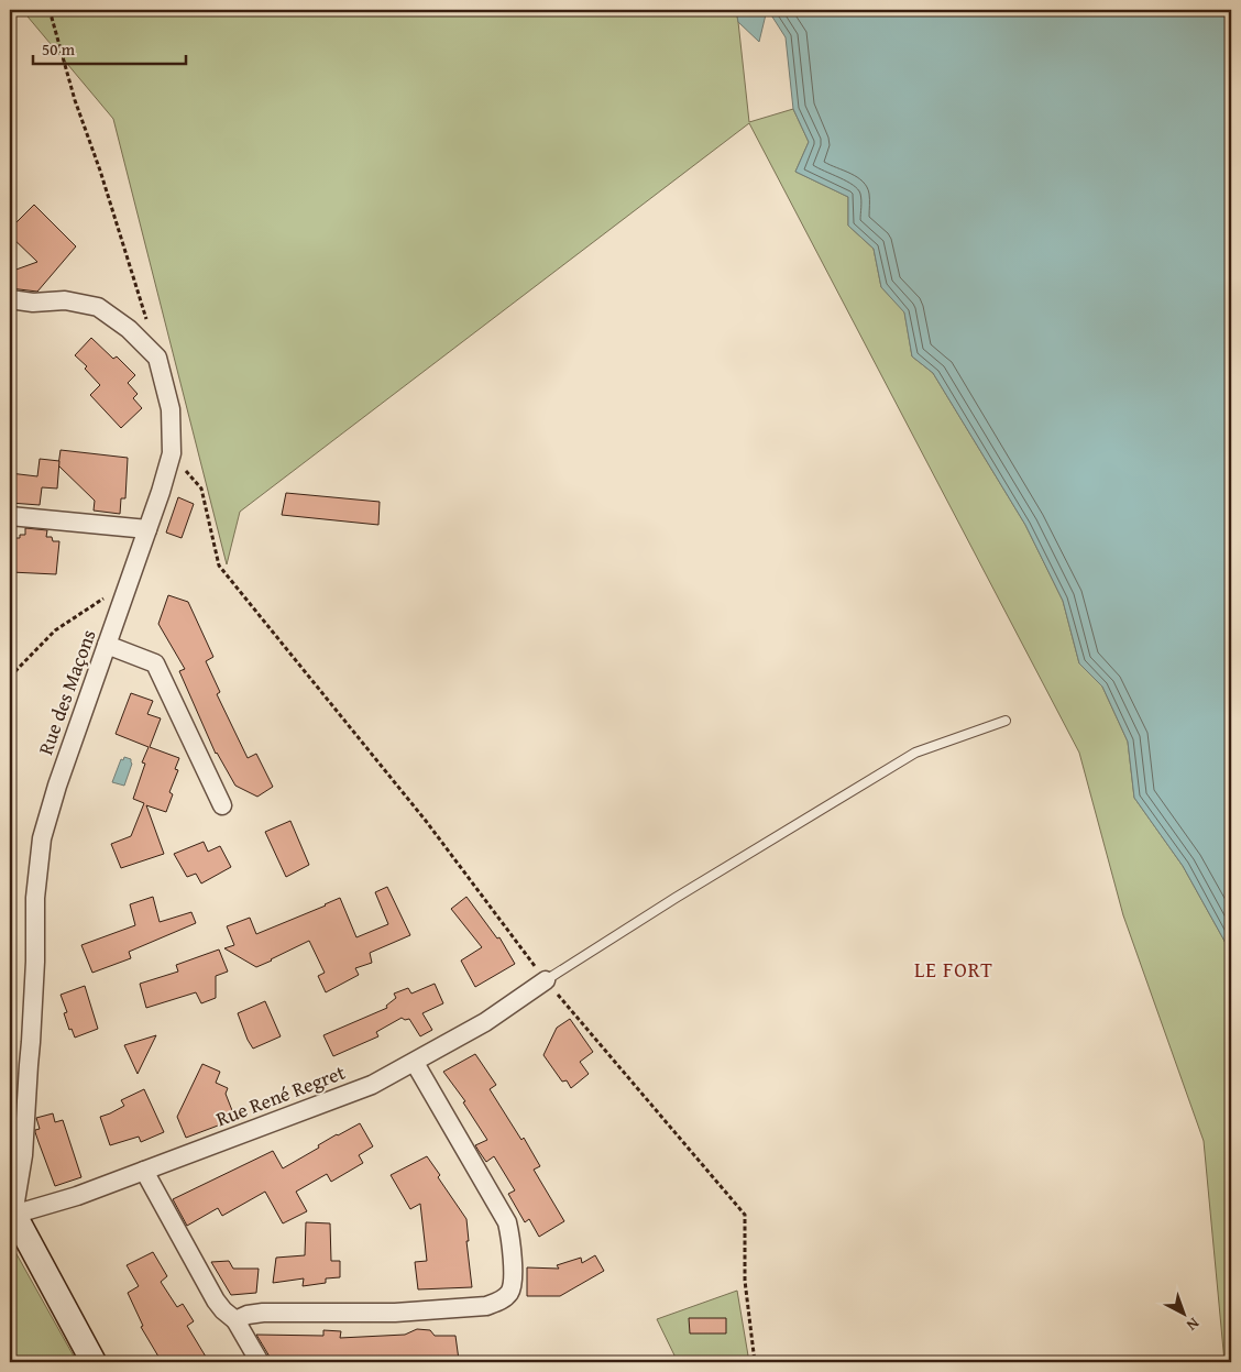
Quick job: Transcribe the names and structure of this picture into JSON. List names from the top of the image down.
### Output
{
  "streets": {
    "street": ["Rue des Maçons", "Rue René Regret"]
  },
  "crossings": [
    ["Rue des Maçons", "Rue René Regret"]
  ],
  "districts": ["LE FORT"],
  "scale_bar": "50 m",
  "north": "bottom right"
}
